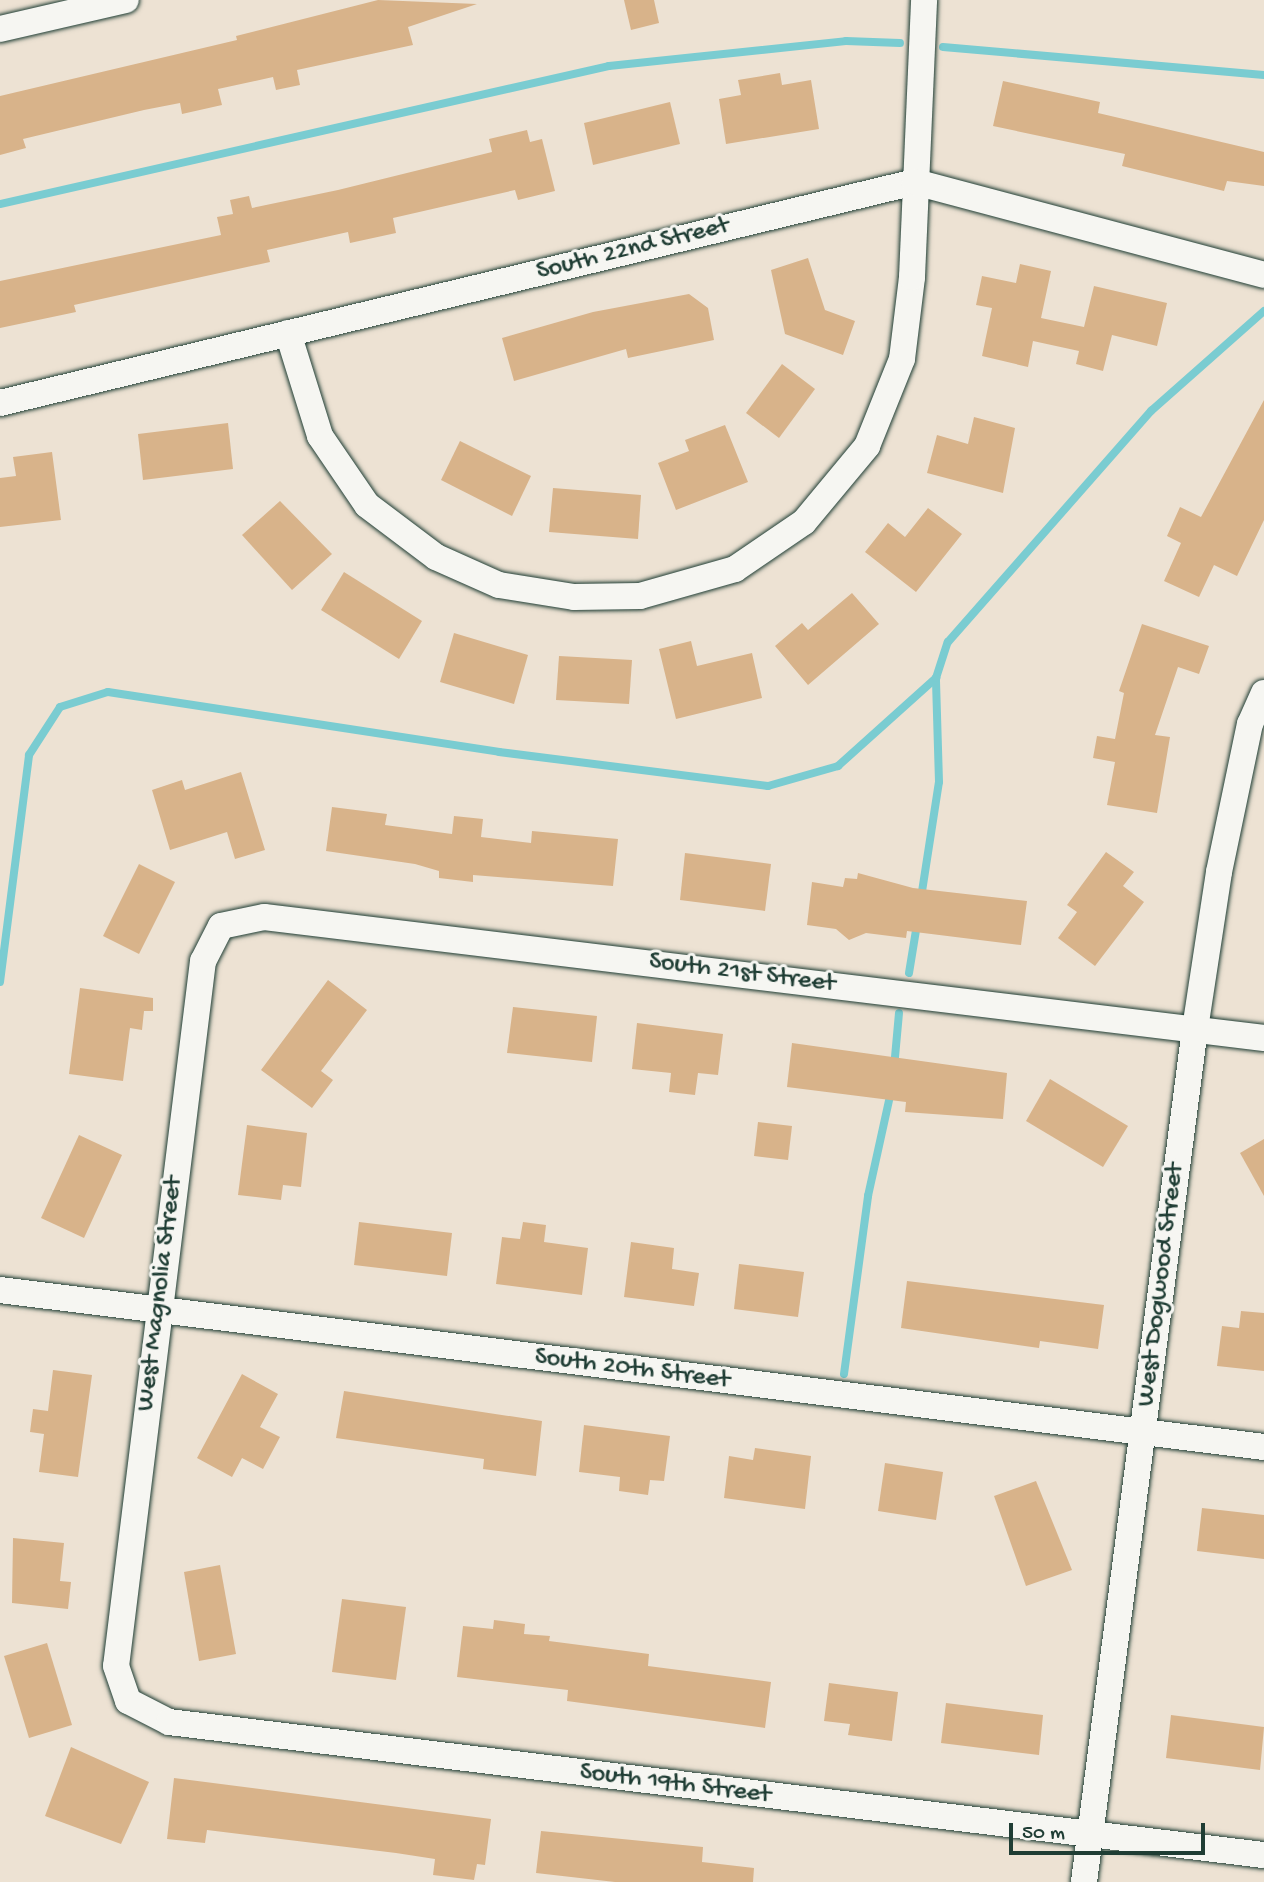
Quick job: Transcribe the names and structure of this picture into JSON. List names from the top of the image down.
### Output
{
  "streets": {
    "street": [
      "South 22nd Street",
      "South 21st Street",
      "West Dogwood Street",
      "West Magnolia Street",
      "South 20th Street",
      "South 19th Street"
    ]
  },
  "crossings": [
    ["South 21st Street", "West Dogwood Street"],
    ["South 21st Street", "West Magnolia Street"],
    ["West Dogwood Street", "South 20th Street"],
    ["West Dogwood Street", "South 19th Street"],
    ["West Magnolia Street", "South 20th Street"],
    ["West Magnolia Street", "South 19th Street"]
  ],
  "scale_bar": "50 m"
}
